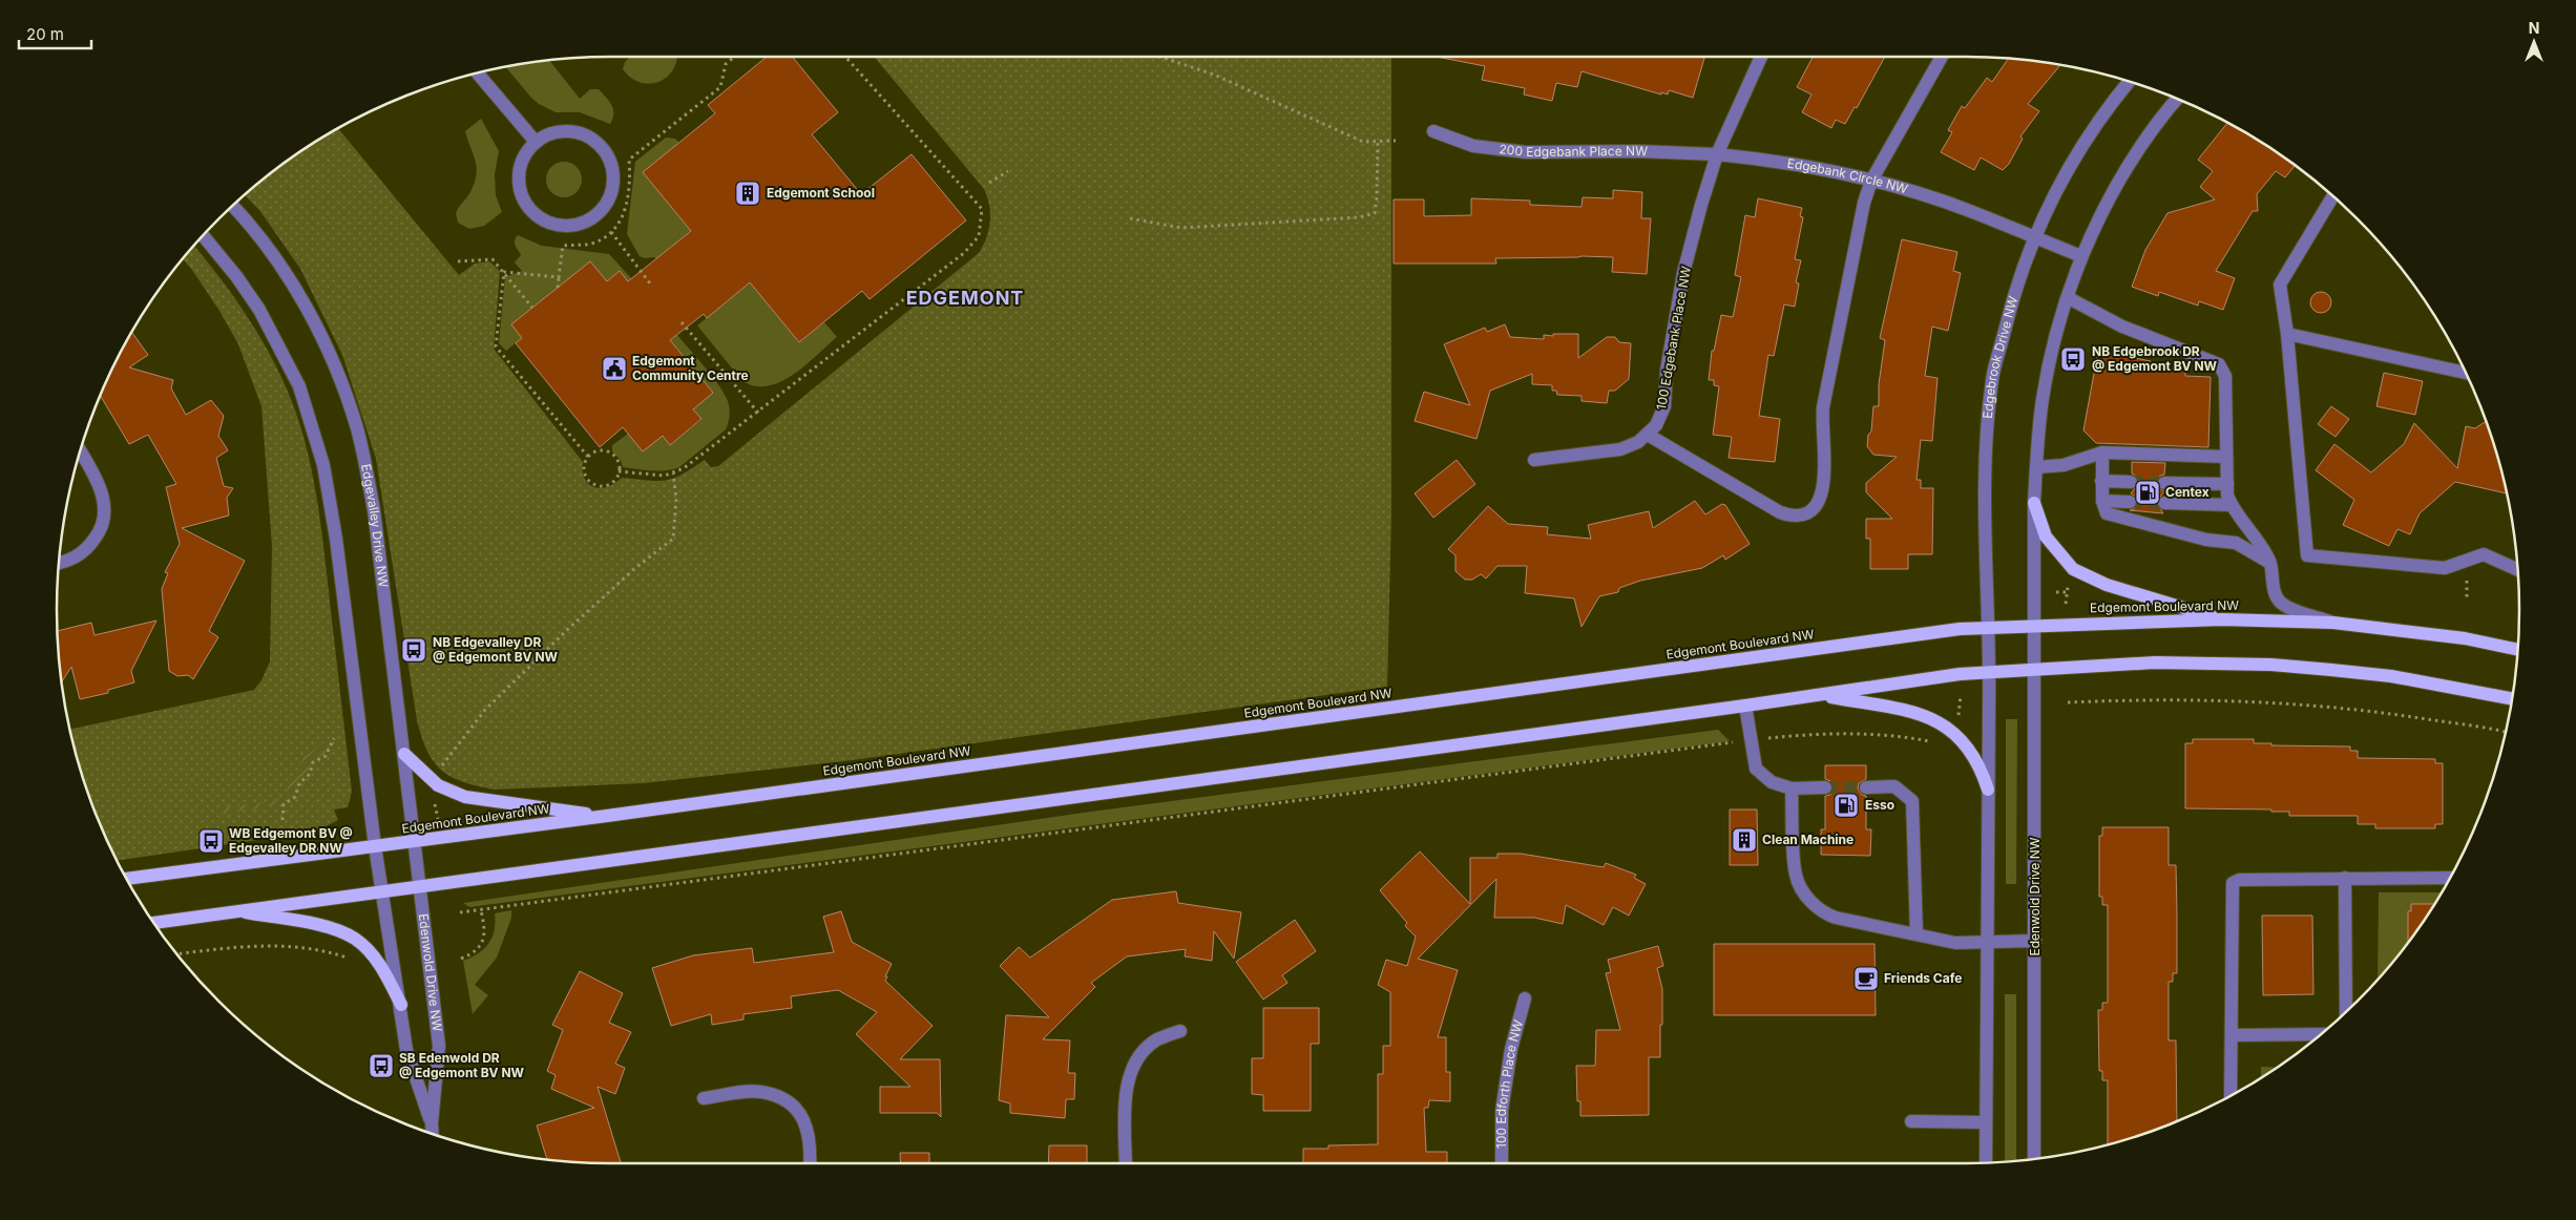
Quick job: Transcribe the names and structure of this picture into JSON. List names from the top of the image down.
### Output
{
  "streets": {
    "main road": ["Edgemont Boulevard NW"],
    "street": [
      "200 Edgebank Place NW",
      "Edgebank Circle NW",
      "100 Edgebank Place NW",
      "Edgebrook Drive NW",
      "Edgevalley Drive NW",
      "Edenwold Drive NW",
      "100 Edforth Place NW"
    ]
  },
  "crossings": [
    ["200 Edgebank Place NW", "Edgebank Circle NW"],
    ["200 Edgebank Place NW", "100 Edgebank Place NW"],
    ["Edgebank Circle NW", "100 Edgebank Place NW"],
    ["Edgebank Circle NW", "Edgebrook Drive NW"],
    ["Edgebrook Drive NW", "Edgemont Boulevard NW"],
    ["Edgevalley Drive NW", "Edgemont Boulevard NW"],
    ["Edgevalley Drive NW", "Edenwold Drive NW"],
    ["Edgemont Boulevard NW", "Edenwold Drive NW"]
  ],
  "districts": ["EDGEMONT"],
  "places": {
    "building": ["Edgemont School", "Clean Machine"],
    "bus stop": [
      "NB Edgebrook DR @ Edgemont BV NW",
      "NB Edgevalley DR @ Edgemont BV NW",
      "WB Edgemont BV @ Edgevalley DR NW",
      "SB Edenwold DR @ Edgemont BV NW"
    ],
    "public building": ["Edgemont Community Centre"],
    "fuel station": ["Centex", "Esso"],
    "cafe": ["Friends Cafe"]
  },
  "scale_bar": "20 m",
  "north": "top"
}
